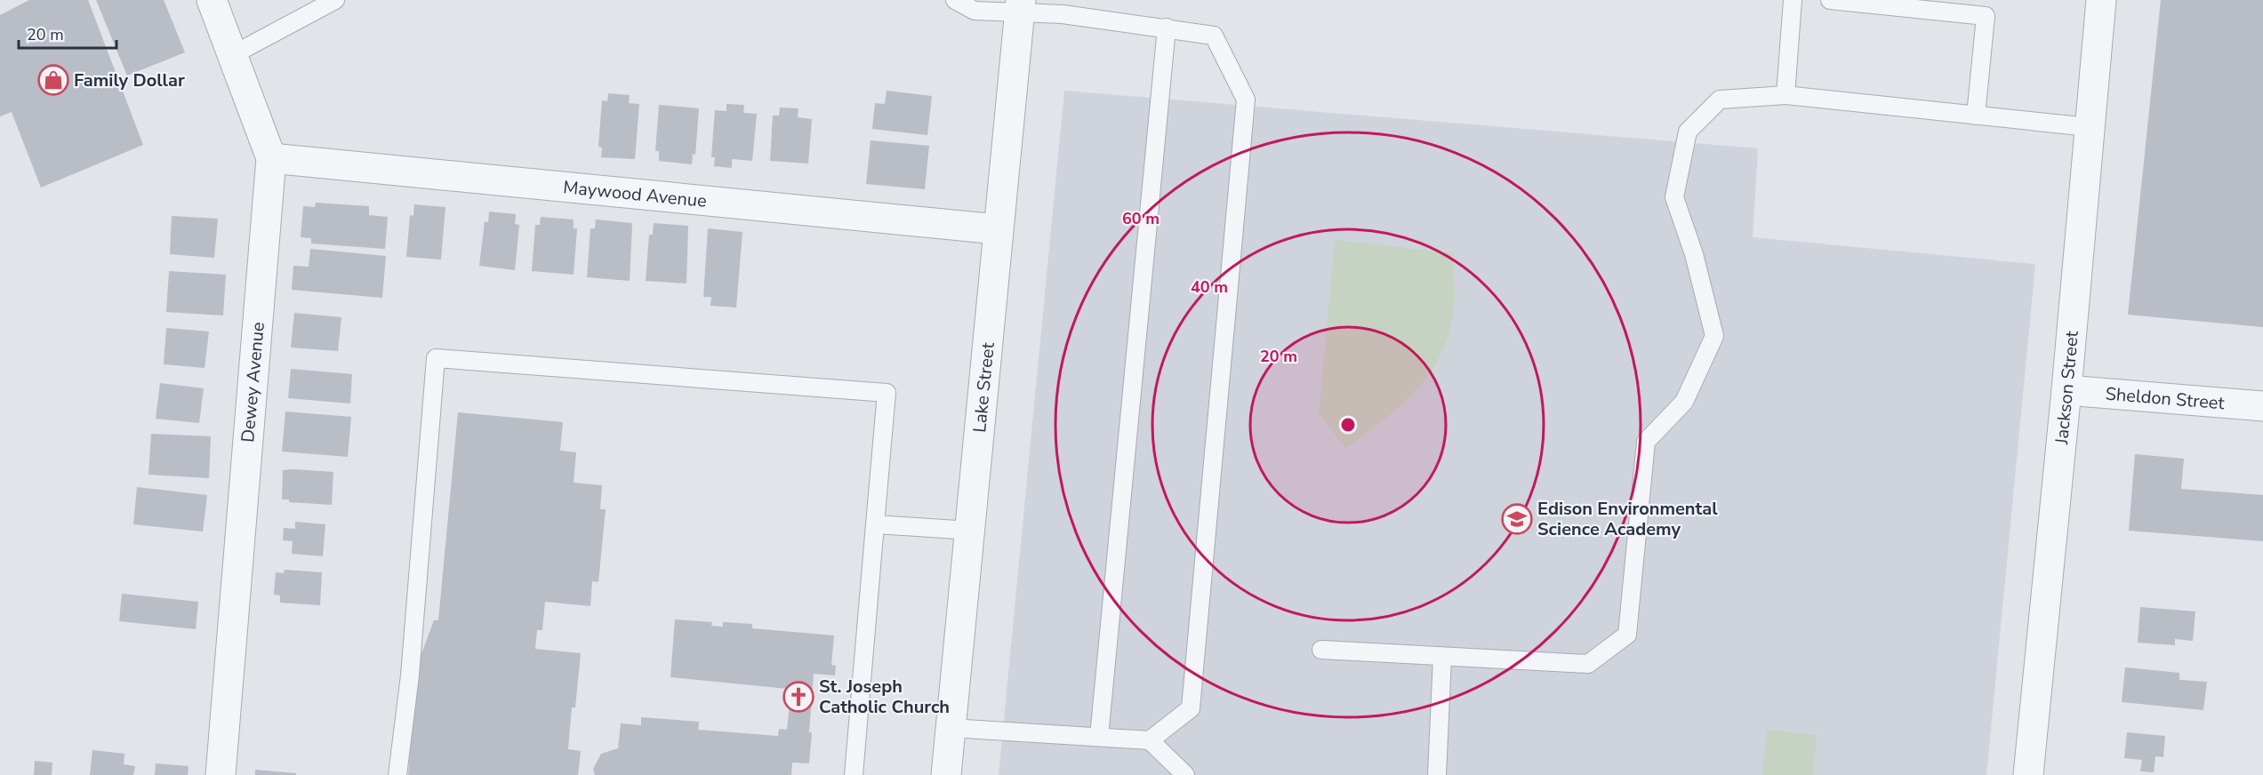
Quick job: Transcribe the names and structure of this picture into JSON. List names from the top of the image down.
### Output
{
  "streets": {
    "street": [
      "Maywood Avenue",
      "Dewey Avenue",
      "Lake Street",
      "Jackson Street",
      "Sheldon Street"
    ]
  },
  "crossings": [
    ["Maywood Avenue", "Dewey Avenue"],
    ["Maywood Avenue", "Lake Street"],
    ["Jackson Street", "Sheldon Street"]
  ],
  "places": {
    "shop": ["Family Dollar"],
    "school or university": ["Edison Environmental Science Academy"],
    "church": ["St. Joseph Catholic Church"]
  },
  "scale_bar": "20 m",
  "rings": ["60 m", "40 m", "20 m"]
}
